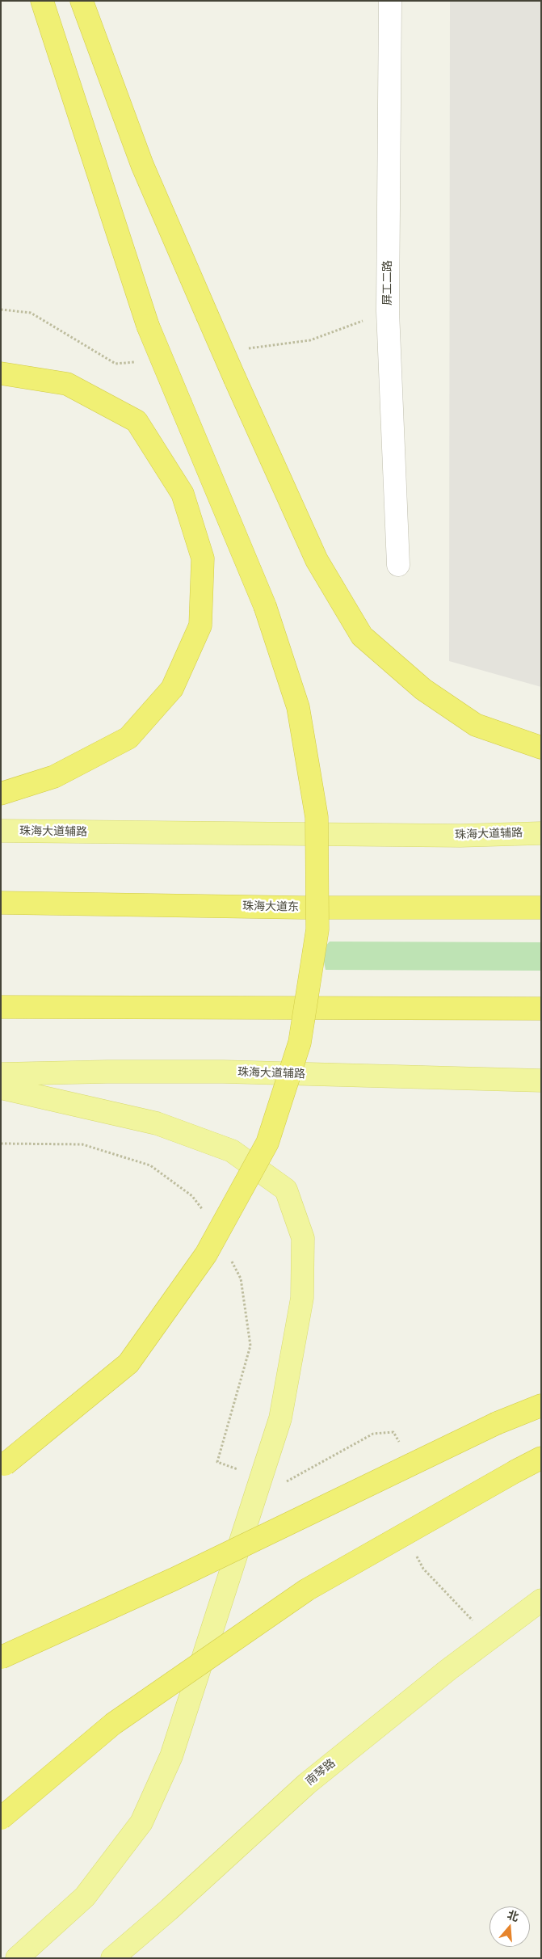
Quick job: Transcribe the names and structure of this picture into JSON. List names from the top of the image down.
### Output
{
  "streets": {
    "highway": ["珠海大道东"],
    "main road": ["珠海大道辅路", "南琴路"],
    "street": ["屏工二路"]
  },
  "north": "top"
}
